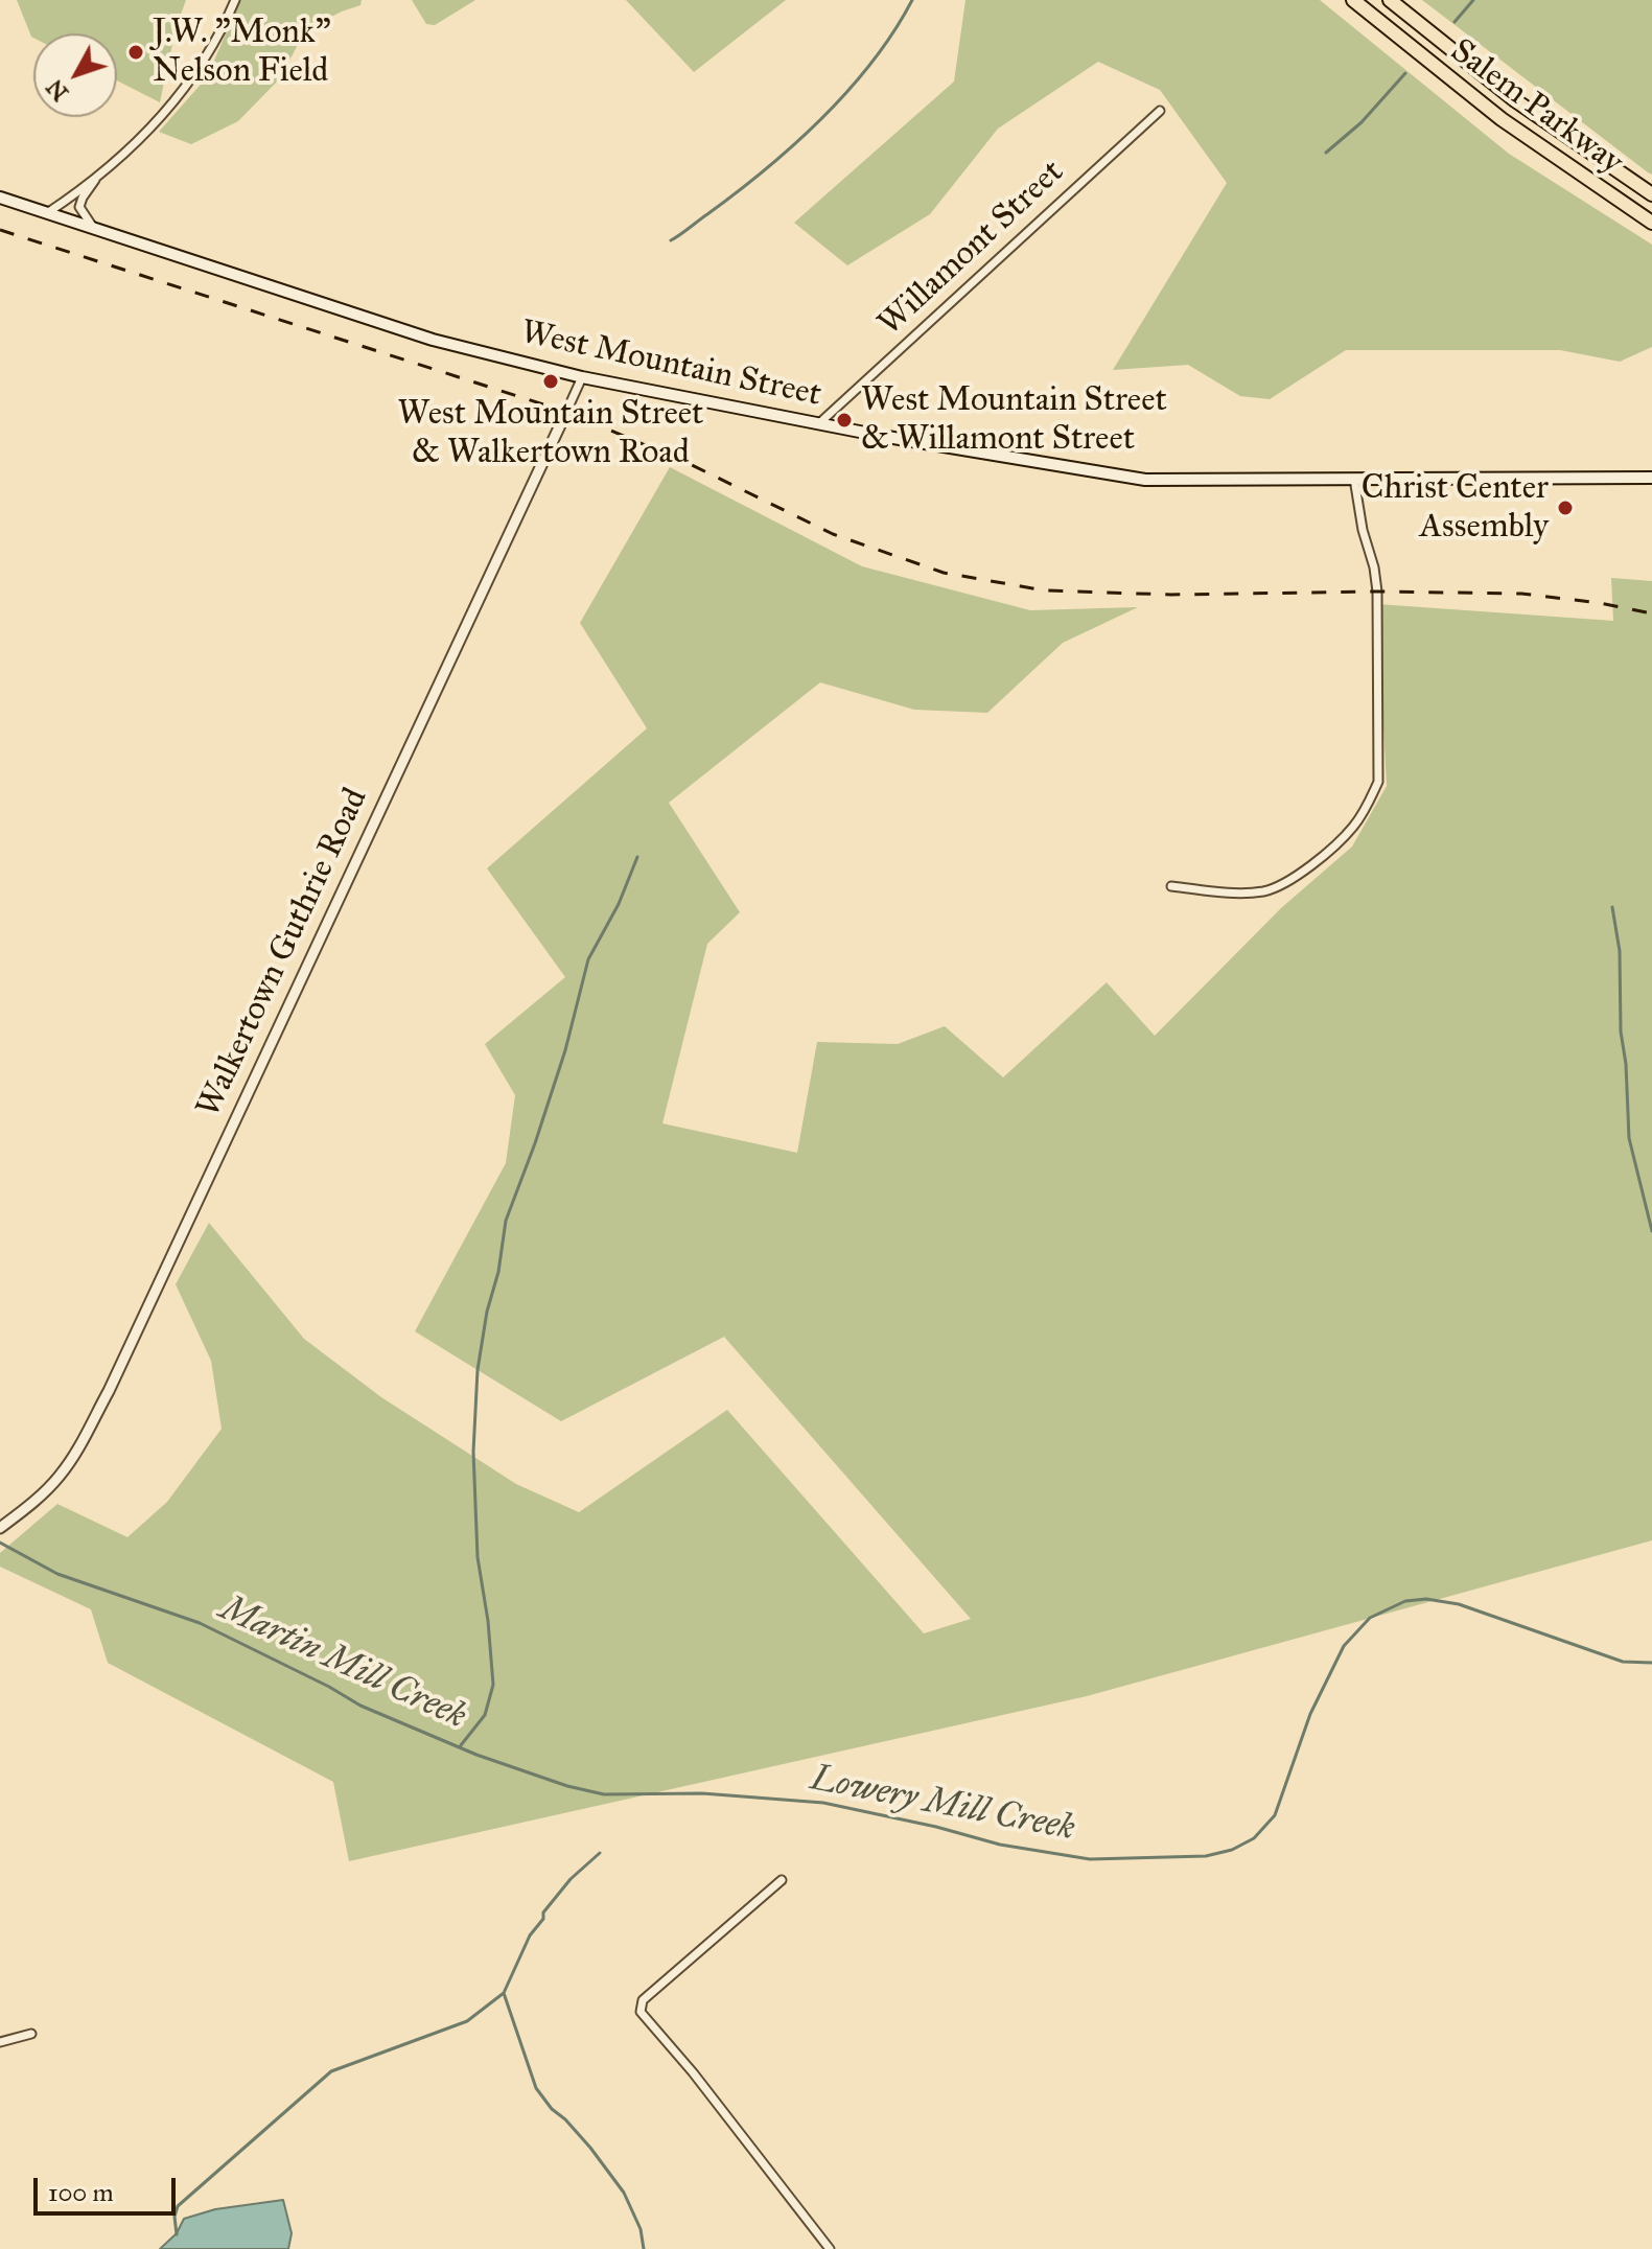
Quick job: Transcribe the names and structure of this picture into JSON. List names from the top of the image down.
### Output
{
  "streets": {
    "highway": ["Salem Parkway"],
    "main road": ["West Mountain Street"],
    "street": ["Willamont Street", "Walkertown Guthrie Road"]
  },
  "crossings": [
    ["Willamont Street", "West Mountain Street"],
    ["West Mountain Street", "Walkertown Guthrie Road"]
  ],
  "water": ["Martin Mill Creek", "Lowery Mill Creek"],
  "places": [
    "J.W. \"Monk\" Nelson Field",
    "West Mountain Street & Walkertown Road",
    "West Mountain Street & Willamont Street",
    "Christ Center Assembly"
  ],
  "scale_bar": "100 m",
  "north": "bottom left"
}
